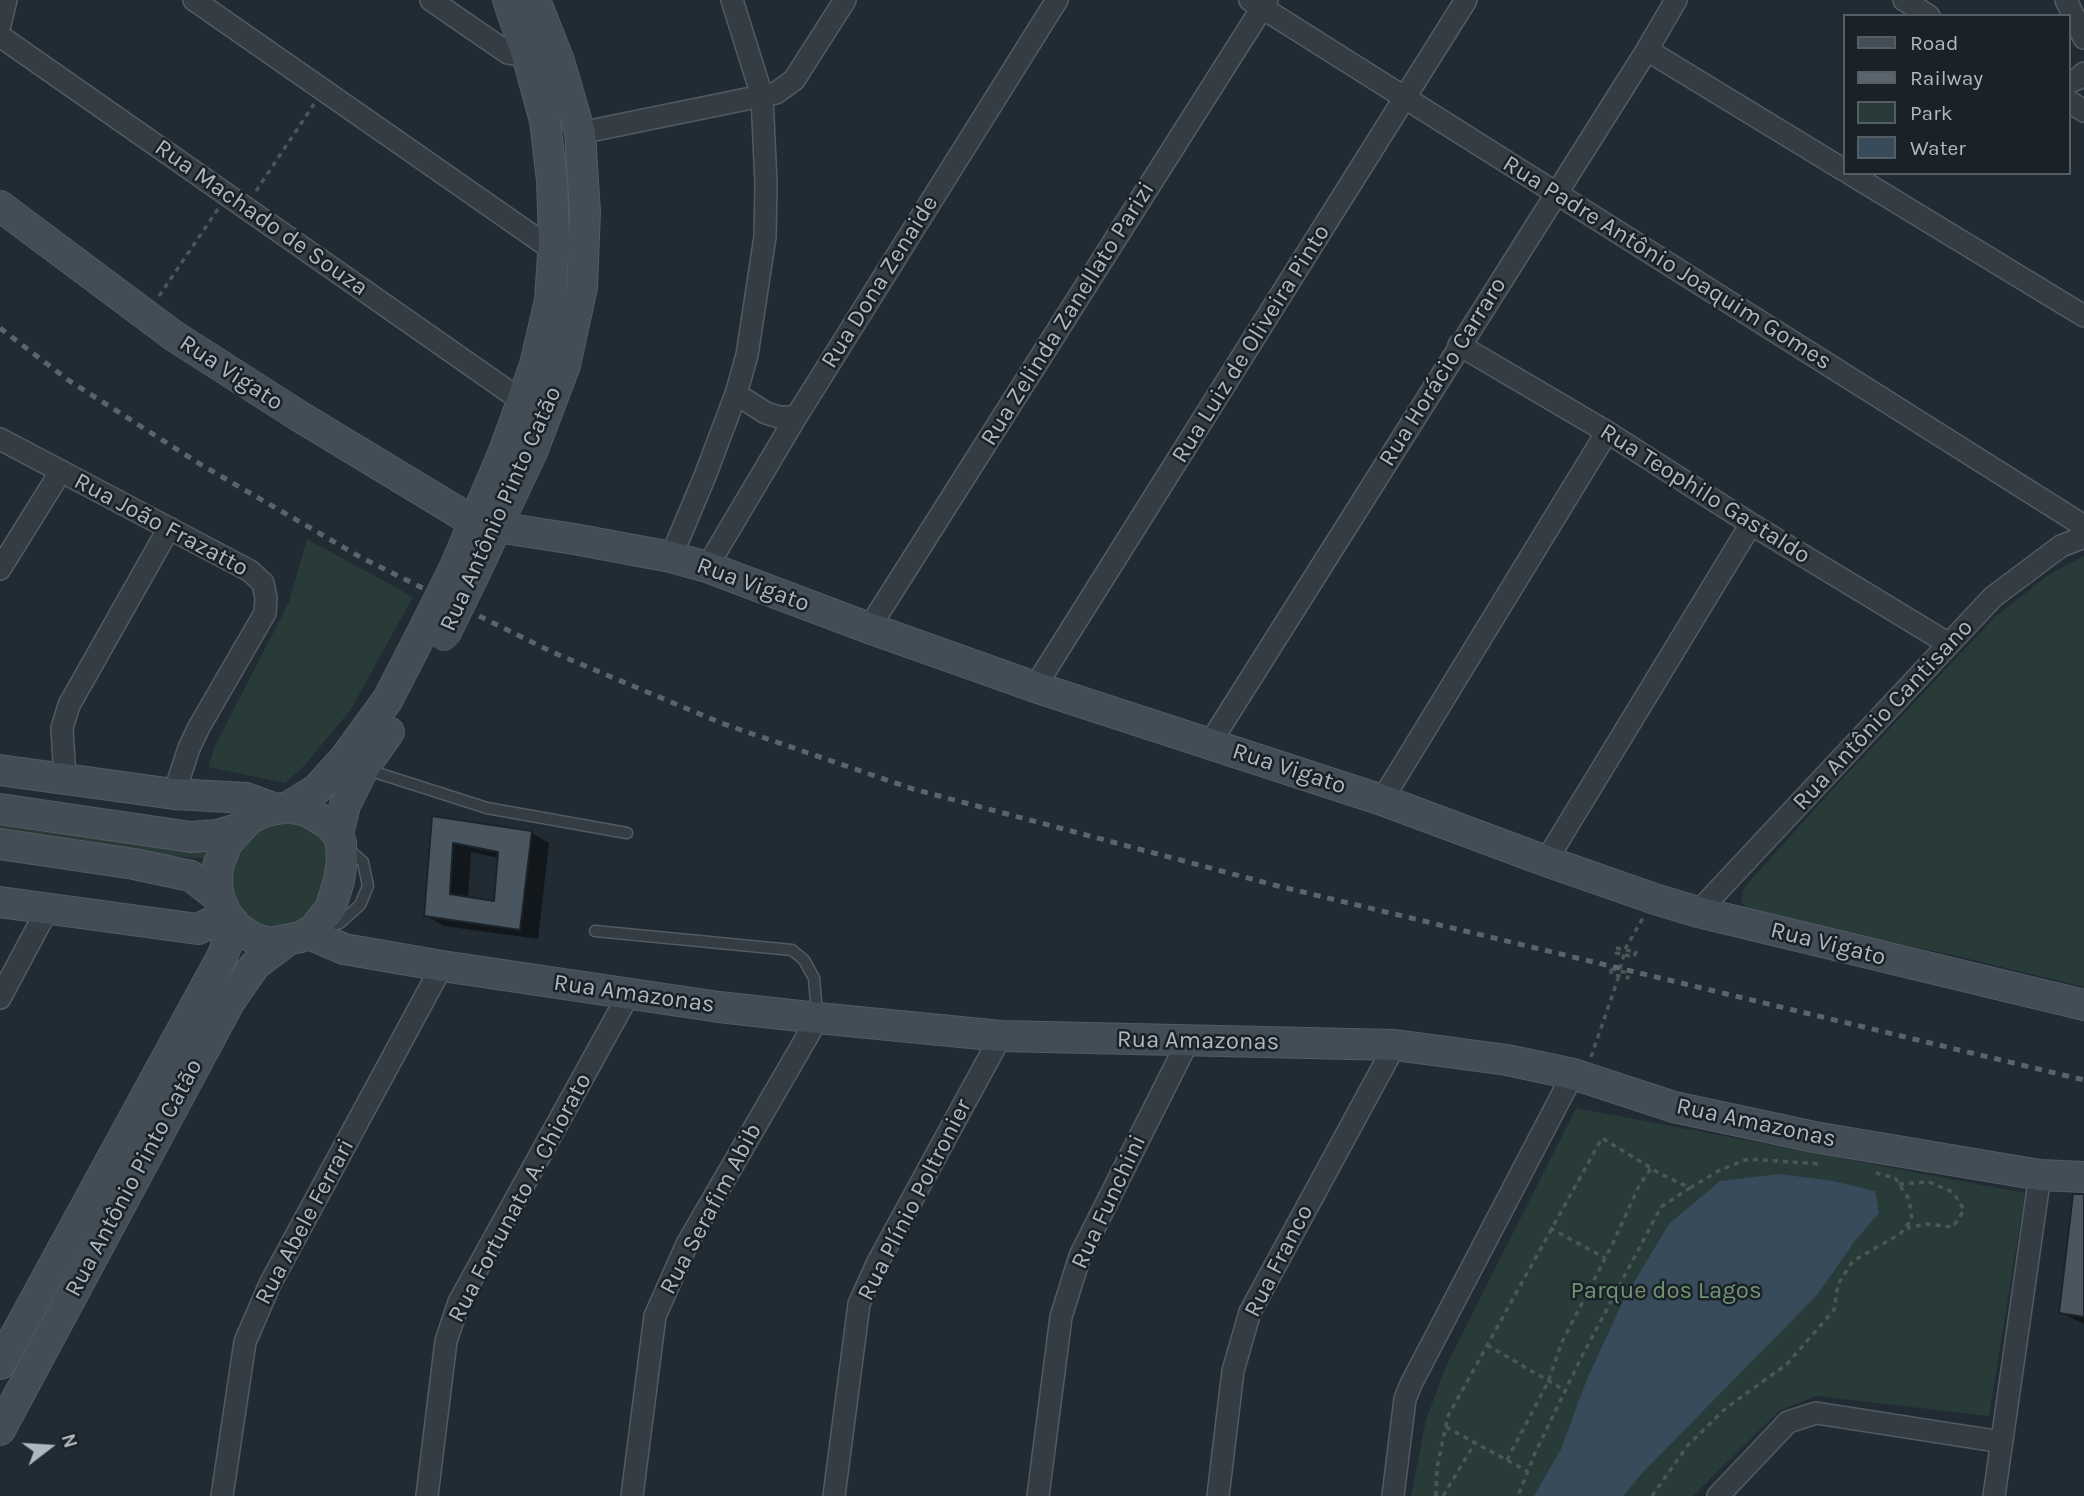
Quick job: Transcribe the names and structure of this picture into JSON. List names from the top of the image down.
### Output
{
  "streets": {
    "street": [
      "Rua Machado de Souza",
      "Rua Padre Antônio Joaquim Gomes",
      "Rua Dona Zenaide",
      "Rua Zelinda Zanellato Parizi",
      "Rua Luiz de Oliveira Pinto",
      "Rua Horácio Carraro",
      "Rua Vigato",
      "Rua Teophilo Gastaldo",
      "Rua Antônio Pinto Catão",
      "Rua João Frazatto",
      "Rua Antônio Cantisano",
      "Rua Amazonas",
      "Rua Fortunato A. Chiorato",
      "Rua Plínio Poltronier",
      "Rua Funchini",
      "Rua Serafim Abib",
      "Rua Abele Ferrari",
      "Rua Franco"
    ]
  },
  "crossings": [
    ["Rua Machado de Souza", "Rua Antônio Pinto Catão"],
    ["Rua Padre Antônio Joaquim Gomes", "Rua Zelinda Zanellato Parizi"],
    ["Rua Padre Antônio Joaquim Gomes", "Rua Luiz de Oliveira Pinto"],
    ["Rua Padre Antônio Joaquim Gomes", "Rua Horácio Carraro"],
    ["Rua Dona Zenaide", "Rua Vigato"],
    ["Rua Zelinda Zanellato Parizi", "Rua Vigato"],
    ["Rua Luiz de Oliveira Pinto", "Rua Vigato"],
    ["Rua Horácio Carraro", "Rua Vigato"],
    ["Rua Horácio Carraro", "Rua Teophilo Gastaldo"],
    ["Rua Vigato", "Rua Antônio Pinto Catão"],
    ["Rua Vigato", "Rua Antônio Cantisano"],
    ["Rua Teophilo Gastaldo", "Rua Antônio Cantisano"],
    ["Rua Antônio Pinto Catão", "Rua Amazonas"],
    ["Rua Amazonas", "Rua Fortunato A. Chiorato"],
    ["Rua Amazonas", "Rua Plínio Poltronier"],
    ["Rua Amazonas", "Rua Funchini"],
    ["Rua Amazonas", "Rua Serafim Abib"],
    ["Rua Amazonas", "Rua Abele Ferrari"],
    ["Rua Amazonas", "Rua Franco"]
  ],
  "parks": ["Parque dos Lagos"],
  "legend": [
    "Road",
    "Railway",
    "Park",
    "Water"
  ],
  "north": "right"
}
